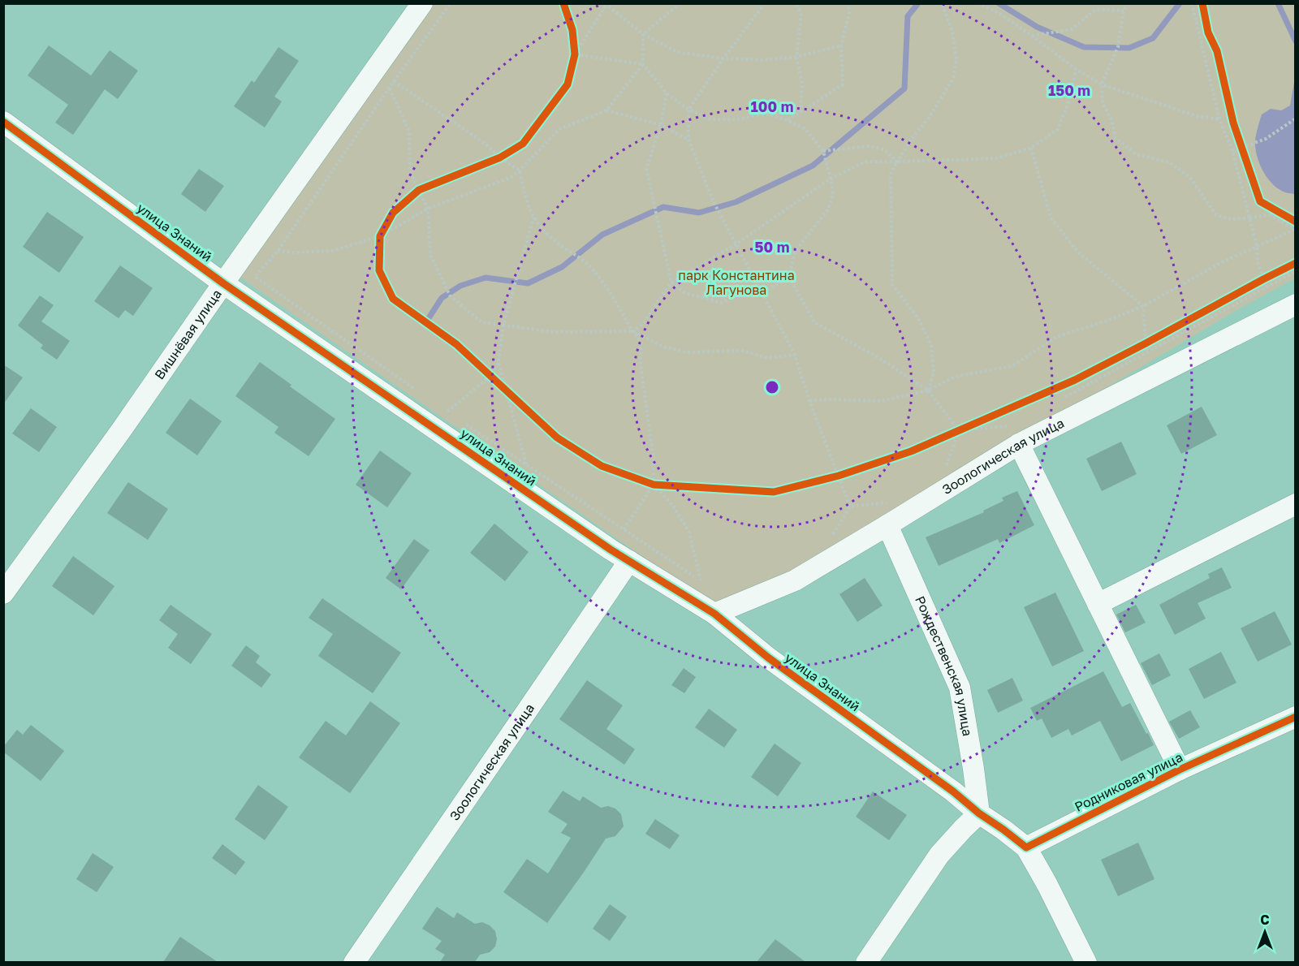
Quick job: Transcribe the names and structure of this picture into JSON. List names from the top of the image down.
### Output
{
  "streets": {
    "street": [
      "улица Знаний",
      "Вишнёвая улица",
      "Зоологическая улица",
      "Рождественская улица",
      "Родниковая улица"
    ]
  },
  "crossings": [
    ["улица Знаний", "Вишнёвая улица"],
    ["улица Знаний", "Зоологическая улица"],
    ["улица Знаний", "Рождественская улица"],
    ["Зоологическая улица", "Рождественская улица"]
  ],
  "parks": ["парк Константина Лагунова"],
  "north": "top",
  "rings": ["150 m", "100 m", "50 m"]
}
